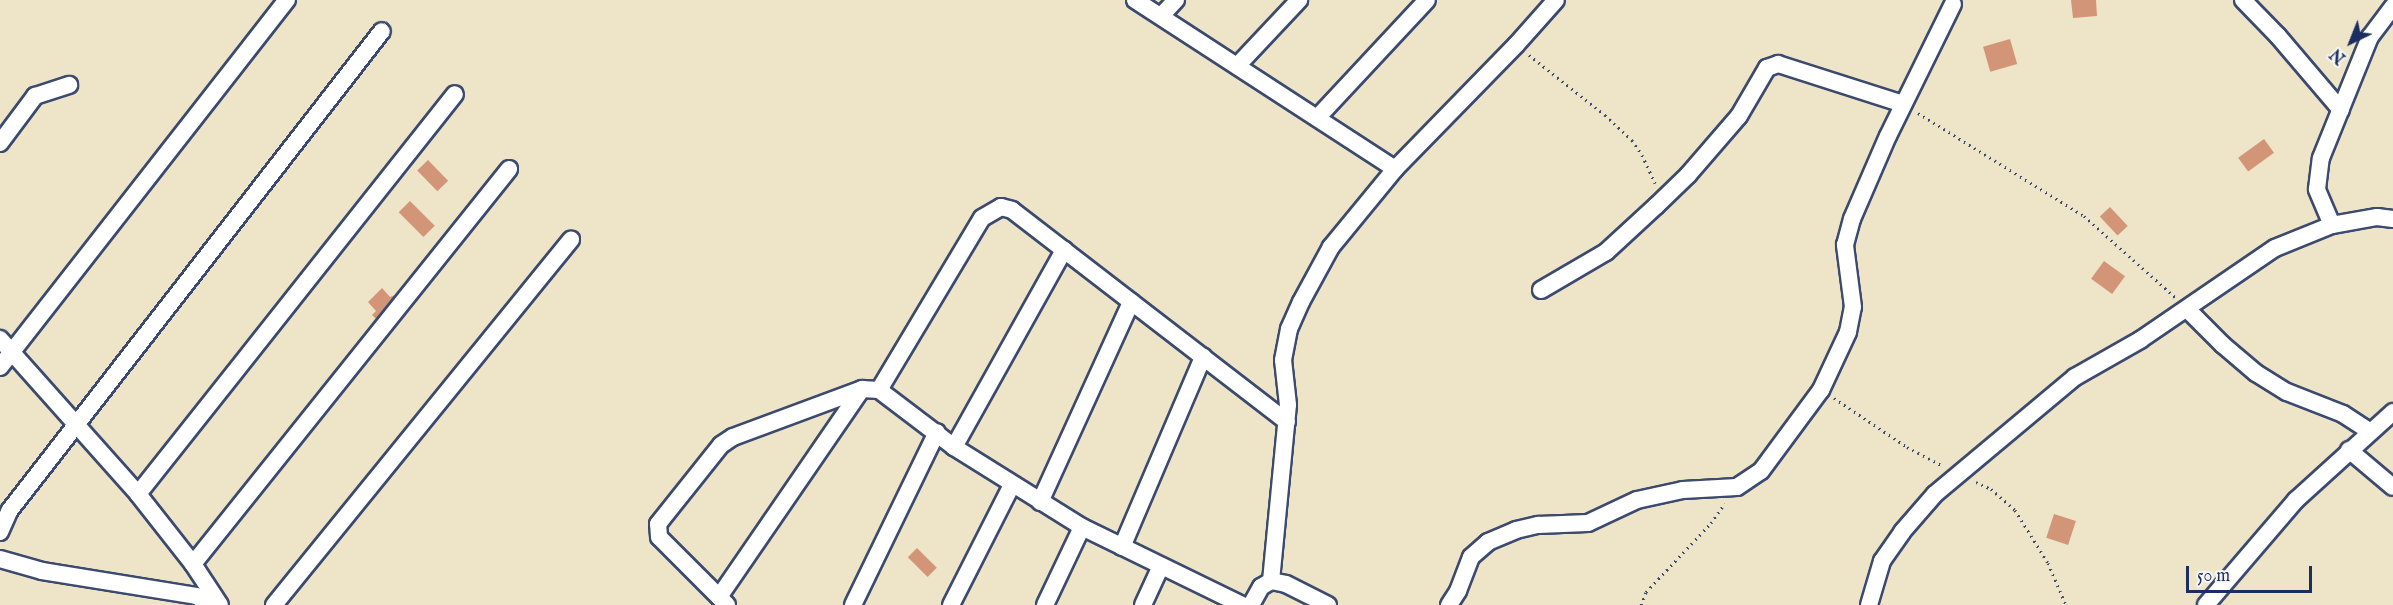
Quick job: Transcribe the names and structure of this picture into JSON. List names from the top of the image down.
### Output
{
  "scale_bar": "50 m",
  "north": "bottom left"
}
